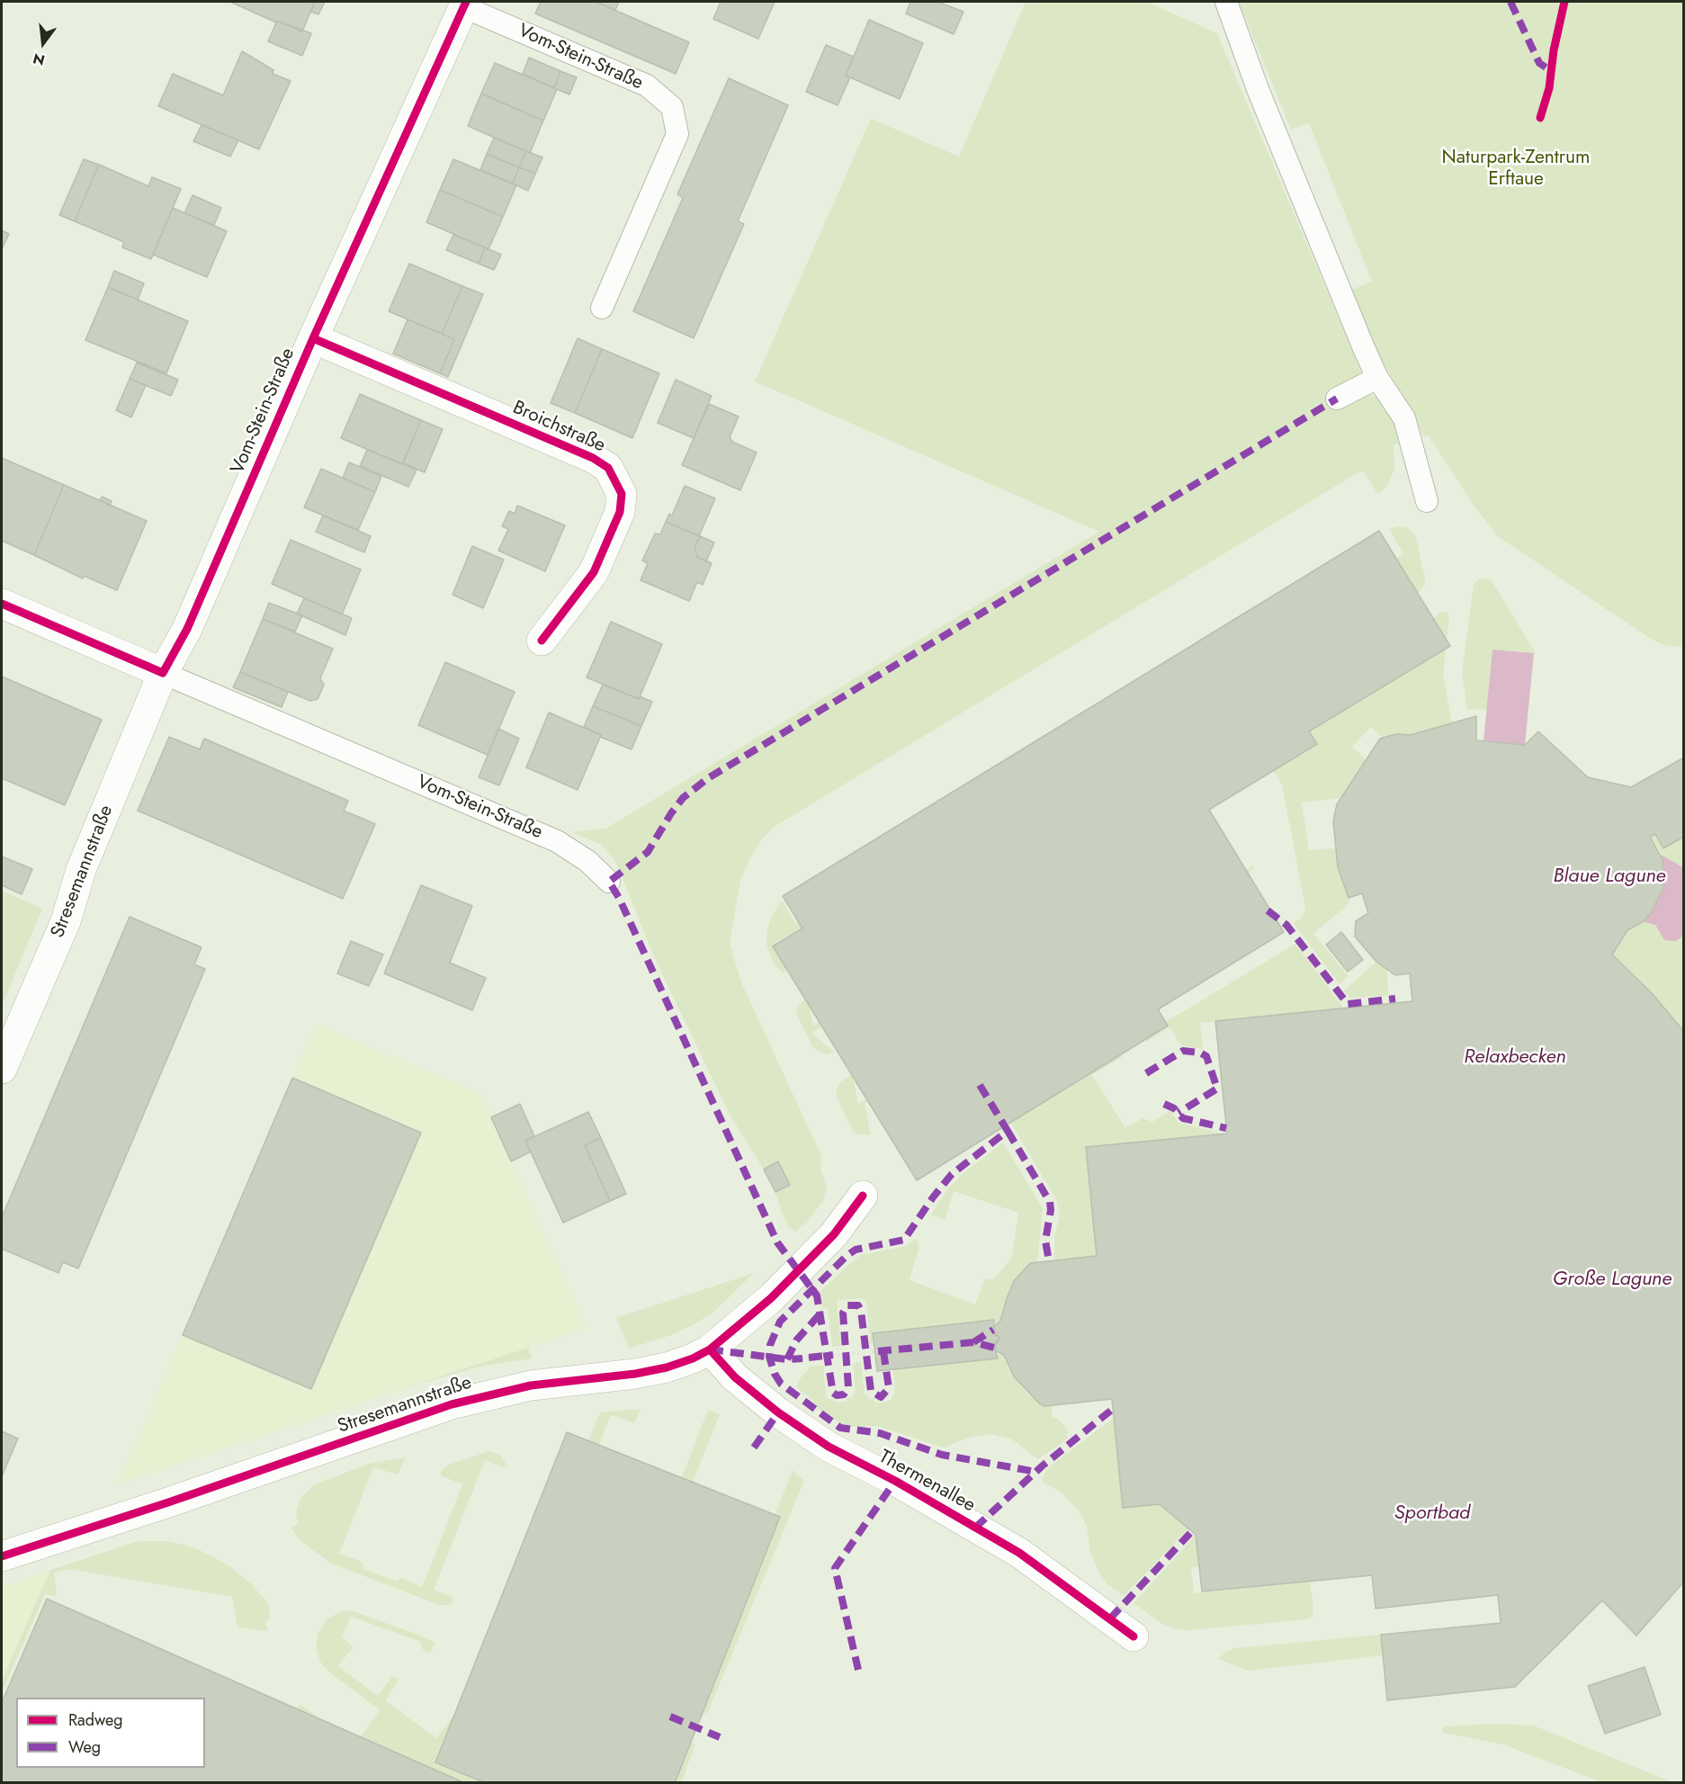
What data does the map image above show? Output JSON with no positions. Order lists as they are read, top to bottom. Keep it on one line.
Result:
{"streets":{"street":["Vom-Stein-Straße","Broichstraße","Stresemannstraße","Thermenallee"]},"crossings":[["Vom-Stein-Straße","Broichstraße"],["Vom-Stein-Straße","Stresemannstraße"],["Stresemannstraße","Thermenallee"]],"water":["Blaue Lagune","Relaxbecken","Große Lagune","Sportbad"],"parks":["Naturpark-Zentrum Erftaue"],"legend":["Radweg","Weg"],"north":"bottom"}
